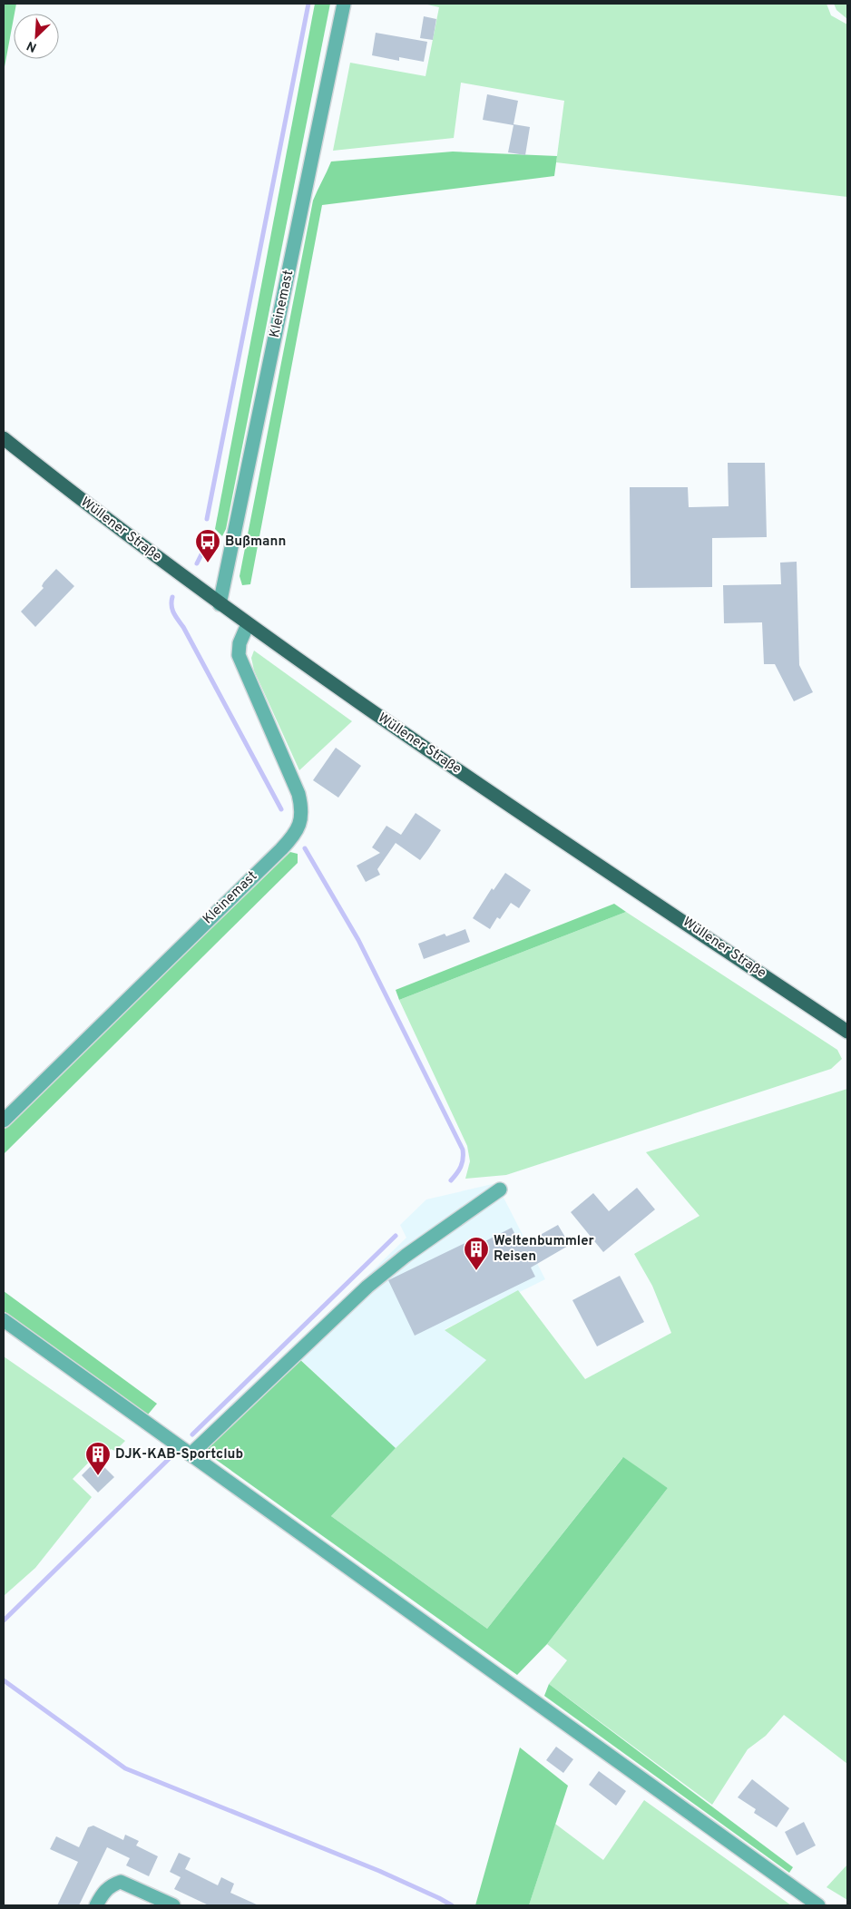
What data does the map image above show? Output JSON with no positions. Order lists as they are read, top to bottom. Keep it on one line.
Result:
{"streets":{"main road":["Wüllener Straße"],"street":["Kleinemast"]},"crossings":[["Kleinemast","Wüllener Straße"]],"places":{"bus stop":["Bußmann"],"building":["Weltenbummler Reisen","DJK-KAB-Sportclub"]},"north":"bottom left"}
